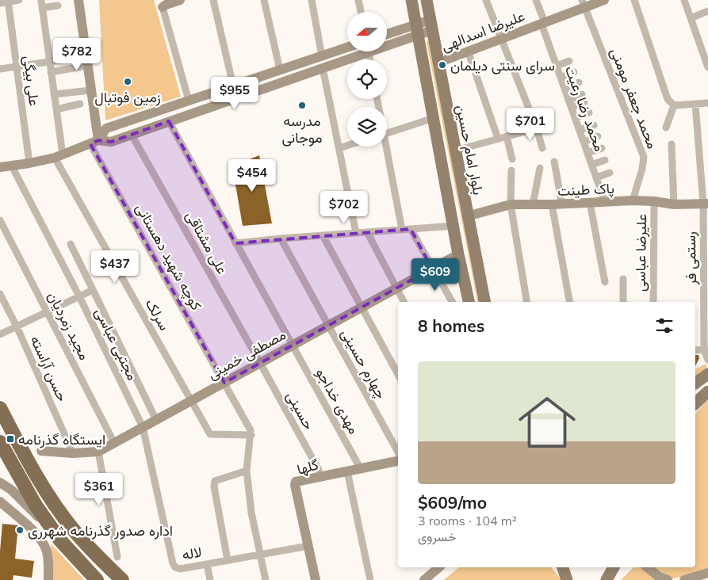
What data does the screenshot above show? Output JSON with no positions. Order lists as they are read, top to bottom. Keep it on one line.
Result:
{"streets":{"main road":["بلوار امام حسین"],"street":["علیرضا اسدالهی","علی بیگی","محمد جعفر مومنی","محمد رضا رعیت","پاک طینت","علی مشتاقی","علیرضا عباسی","کوچه شهید دهستانی","رستمی فر","سرلک","مجید زمردیان","مجتبی عباسی","مصطفی خمینی","چهارم حسینی","حسن آراسته","مهدی خداجو","حسینی","گلها","لاله"]},"crossings":[["علیرضا اسدالهی","محمد جعفر مومنی"],["علیرضا اسدالهی","محمد رضا رعیت"],["علیرضا اسدالهی","بلوار امام حسین"],["محمد جعفر مومنی","پاک طینت"],["محمد رضا رعیت","پاک طینت"],["بلوار امام حسین","پاک طینت"],["پاک طینت","علیرضا عباسی"],["پاک طینت","رستمی فر"],["علی مشتاقی","مصطفی خمینی"],["علی مشتاقی","حسینی"],["کوچه شهید دهستانی","سرلک"],["کوچه شهید دهستانی","مصطفی خمینی"],["سرلک","مصطفی خمینی"],["مجید زمردیان","مصطفی خمینی"],["مجتبی عباسی","مصطفی خمینی"],["مجتبی عباسی","لاله"],["مصطفی خمینی","چهارم حسینی"],["مصطفی خمینی","حسن آراسته"],["مصطفی خمینی","مهدی خداجو"],["مصطفی خمینی","حسینی"],["مصطفی خمینی","لاله"],["مهدی خداجو","گلها"],["گلها","لاله"]],"places":{"other":["سرای سنتی دیلمان","زمین فوتبال","مدرسه موجانی","اداره صدور گذرنامه شهرری"],"transit":["ایستگاه گذرنامه"]},"north":"left","page":{"price":["$782","$955","$701","$454","$702","$437","$609","$361"],"heading":"8 homes","list":[{"name":"$609/mo","note":"3 rooms · 104 m² · خسروی"}]}}
